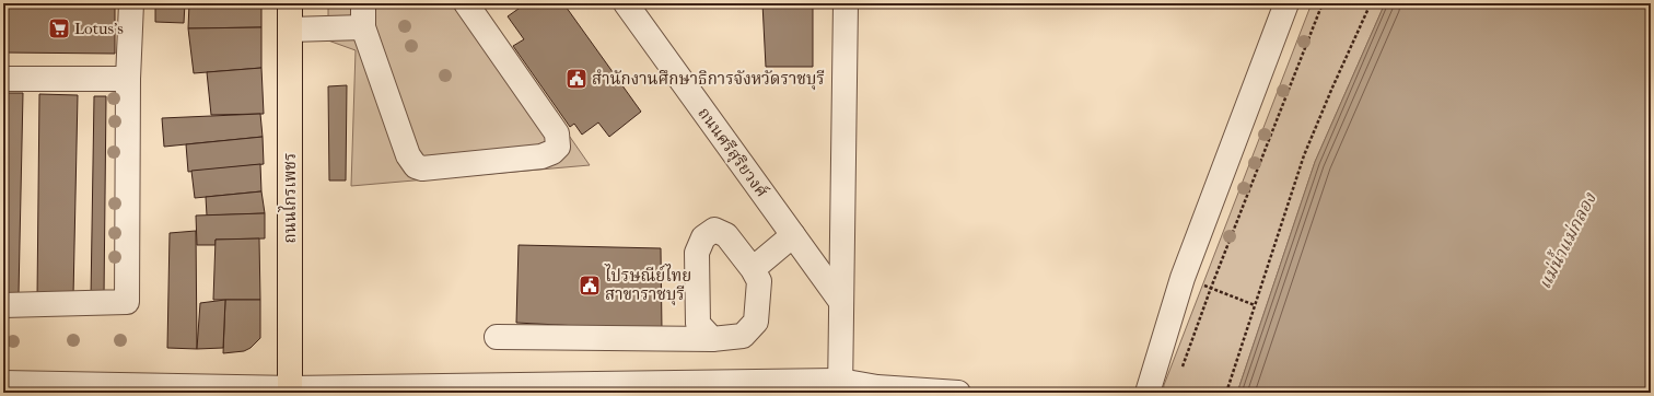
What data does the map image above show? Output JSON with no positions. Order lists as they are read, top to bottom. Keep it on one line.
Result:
{"streets":{"main road":["ถนนไกรเพชร"],"street":["ถนนศรีสุริยวงศ์"]},"water":["แม่น้ำแม่กลอง"],"places":{"supermarket":["Lotus's"],"public building":["สำนักงานศึกษาธิการจังหวัดราชบุรี","ไปรษณีย์ไทย สาขาราชบุรี"]}}
